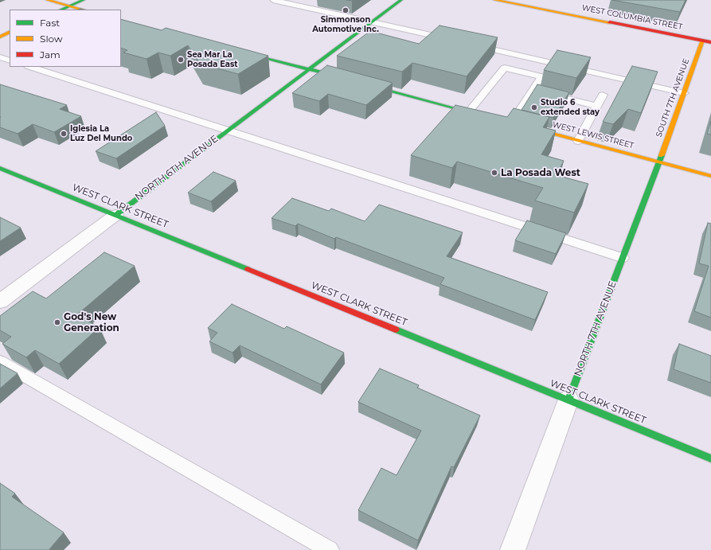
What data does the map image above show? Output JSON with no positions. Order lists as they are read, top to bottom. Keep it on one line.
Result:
{"streets":{"street":["WEST COLUMBIA STREET","SOUTH 7TH AVENUE","WEST LEWIS STREET","NORTH 6TH AVENUE","WEST CLARK STREET","NORTH 7TH AVENUE"]},"crossings":[["WEST COLUMBIA STREET","SOUTH 7TH AVENUE"],["SOUTH 7TH AVENUE","WEST LEWIS STREET"],["SOUTH 7TH AVENUE","NORTH 7TH AVENUE"],["WEST LEWIS STREET","NORTH 7TH AVENUE"],["NORTH 6TH AVENUE","WEST CLARK STREET"],["WEST CLARK STREET","NORTH 7TH AVENUE"]],"places":["Simmonson Automotive Inc.","Sea Mar La Posada East","Studio 6 extended stay","Iglesia La Luz Del Mundo","La Posada West","God's New Generation"],"legend":["Fast","Slow","Jam"]}
